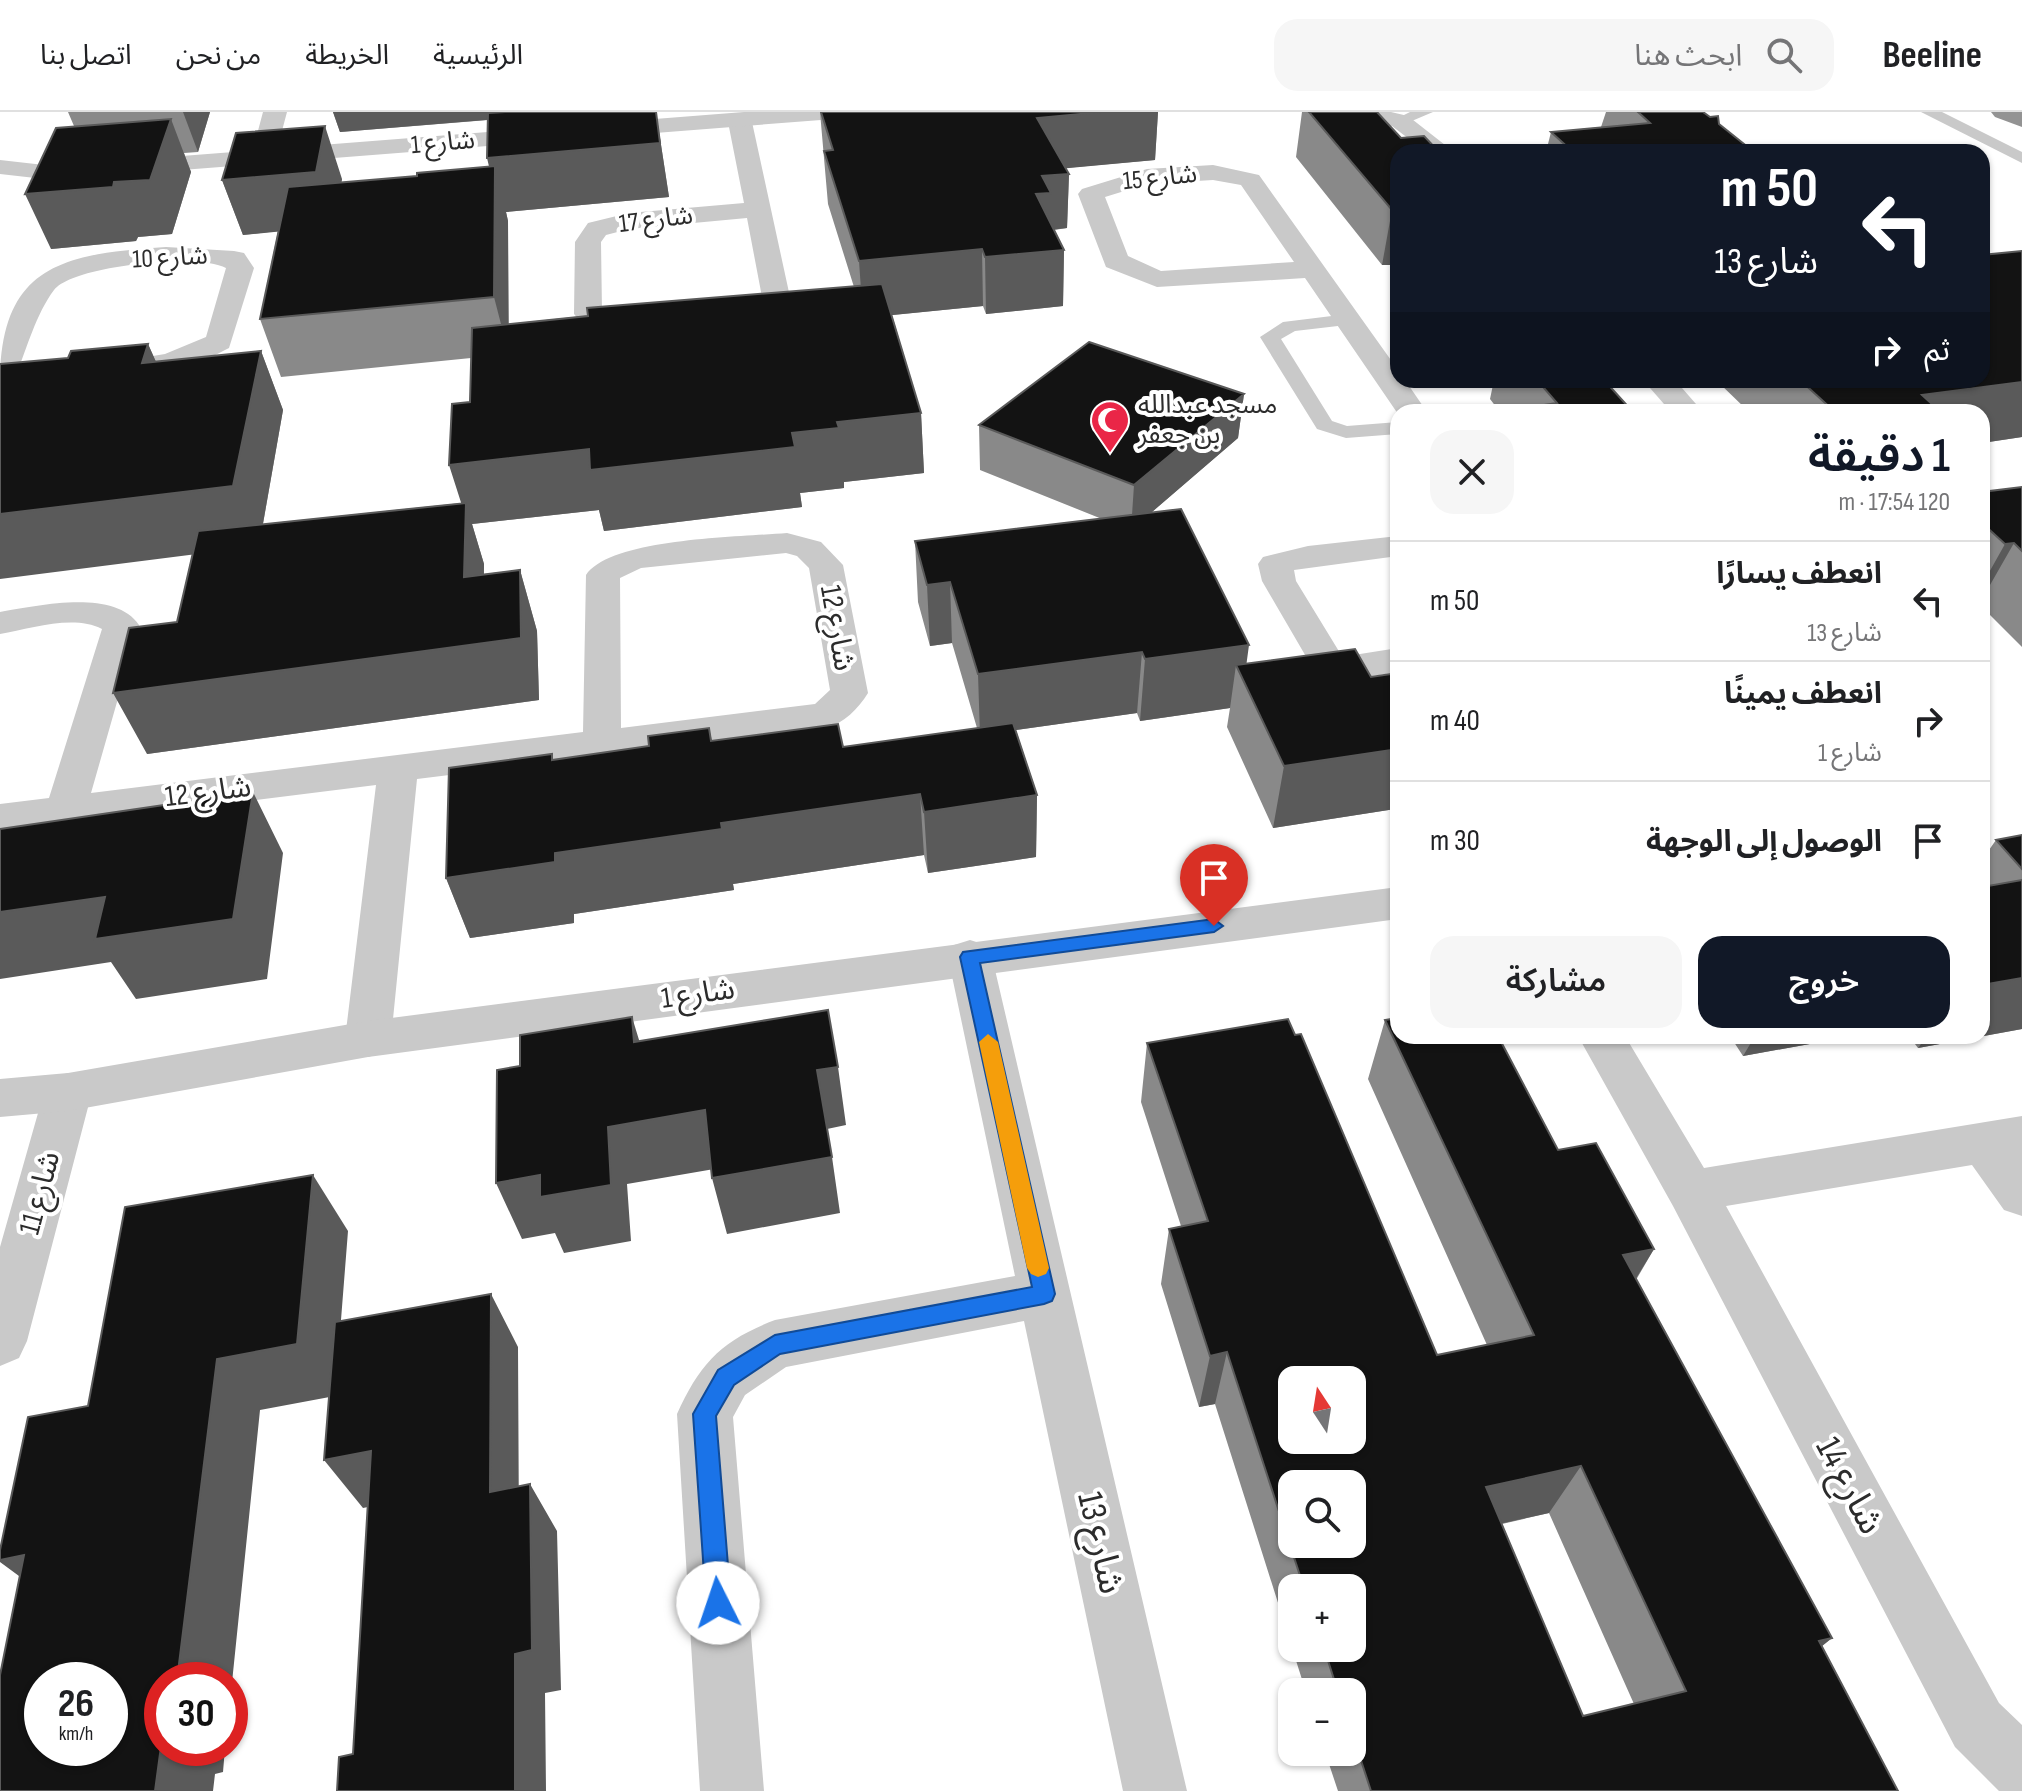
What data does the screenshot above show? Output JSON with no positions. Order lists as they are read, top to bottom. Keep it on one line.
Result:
{"streets":{"street":["شارع 1","شارع 15","شارع 17","شارع 10","شارع 12","شارع 11","شارع 14","شارع 13"]},"crossings":[["شارع 1","شارع 11"],["شارع 1","شارع 13"]],"places":{"mosque":["مسجد عبدالله بن جعفر"]},"north":"top","page":{"header":"Beeline","search":"ابحث هنا","nav":["الرئيسية","الخريطة","من نحن","اتصل بنا"],"turn":["50 m","شارع 13"],"then":"ثم","heading":["1 دقيقة","120 m · 17:54"],"list":[{"name":"انعطف يسارًا","note":"شارع 13","value":"50 m"},{"name":"انعطف يمينًا","note":"شارع 1","value":"40 m"},{"name":"الوصول إلى الوجهة","value":"30 m"}],"buttons":["خروج","مشاركة"],"map_buttons":["+","−"],"speed":"26 km/h","limit":"30"}}
